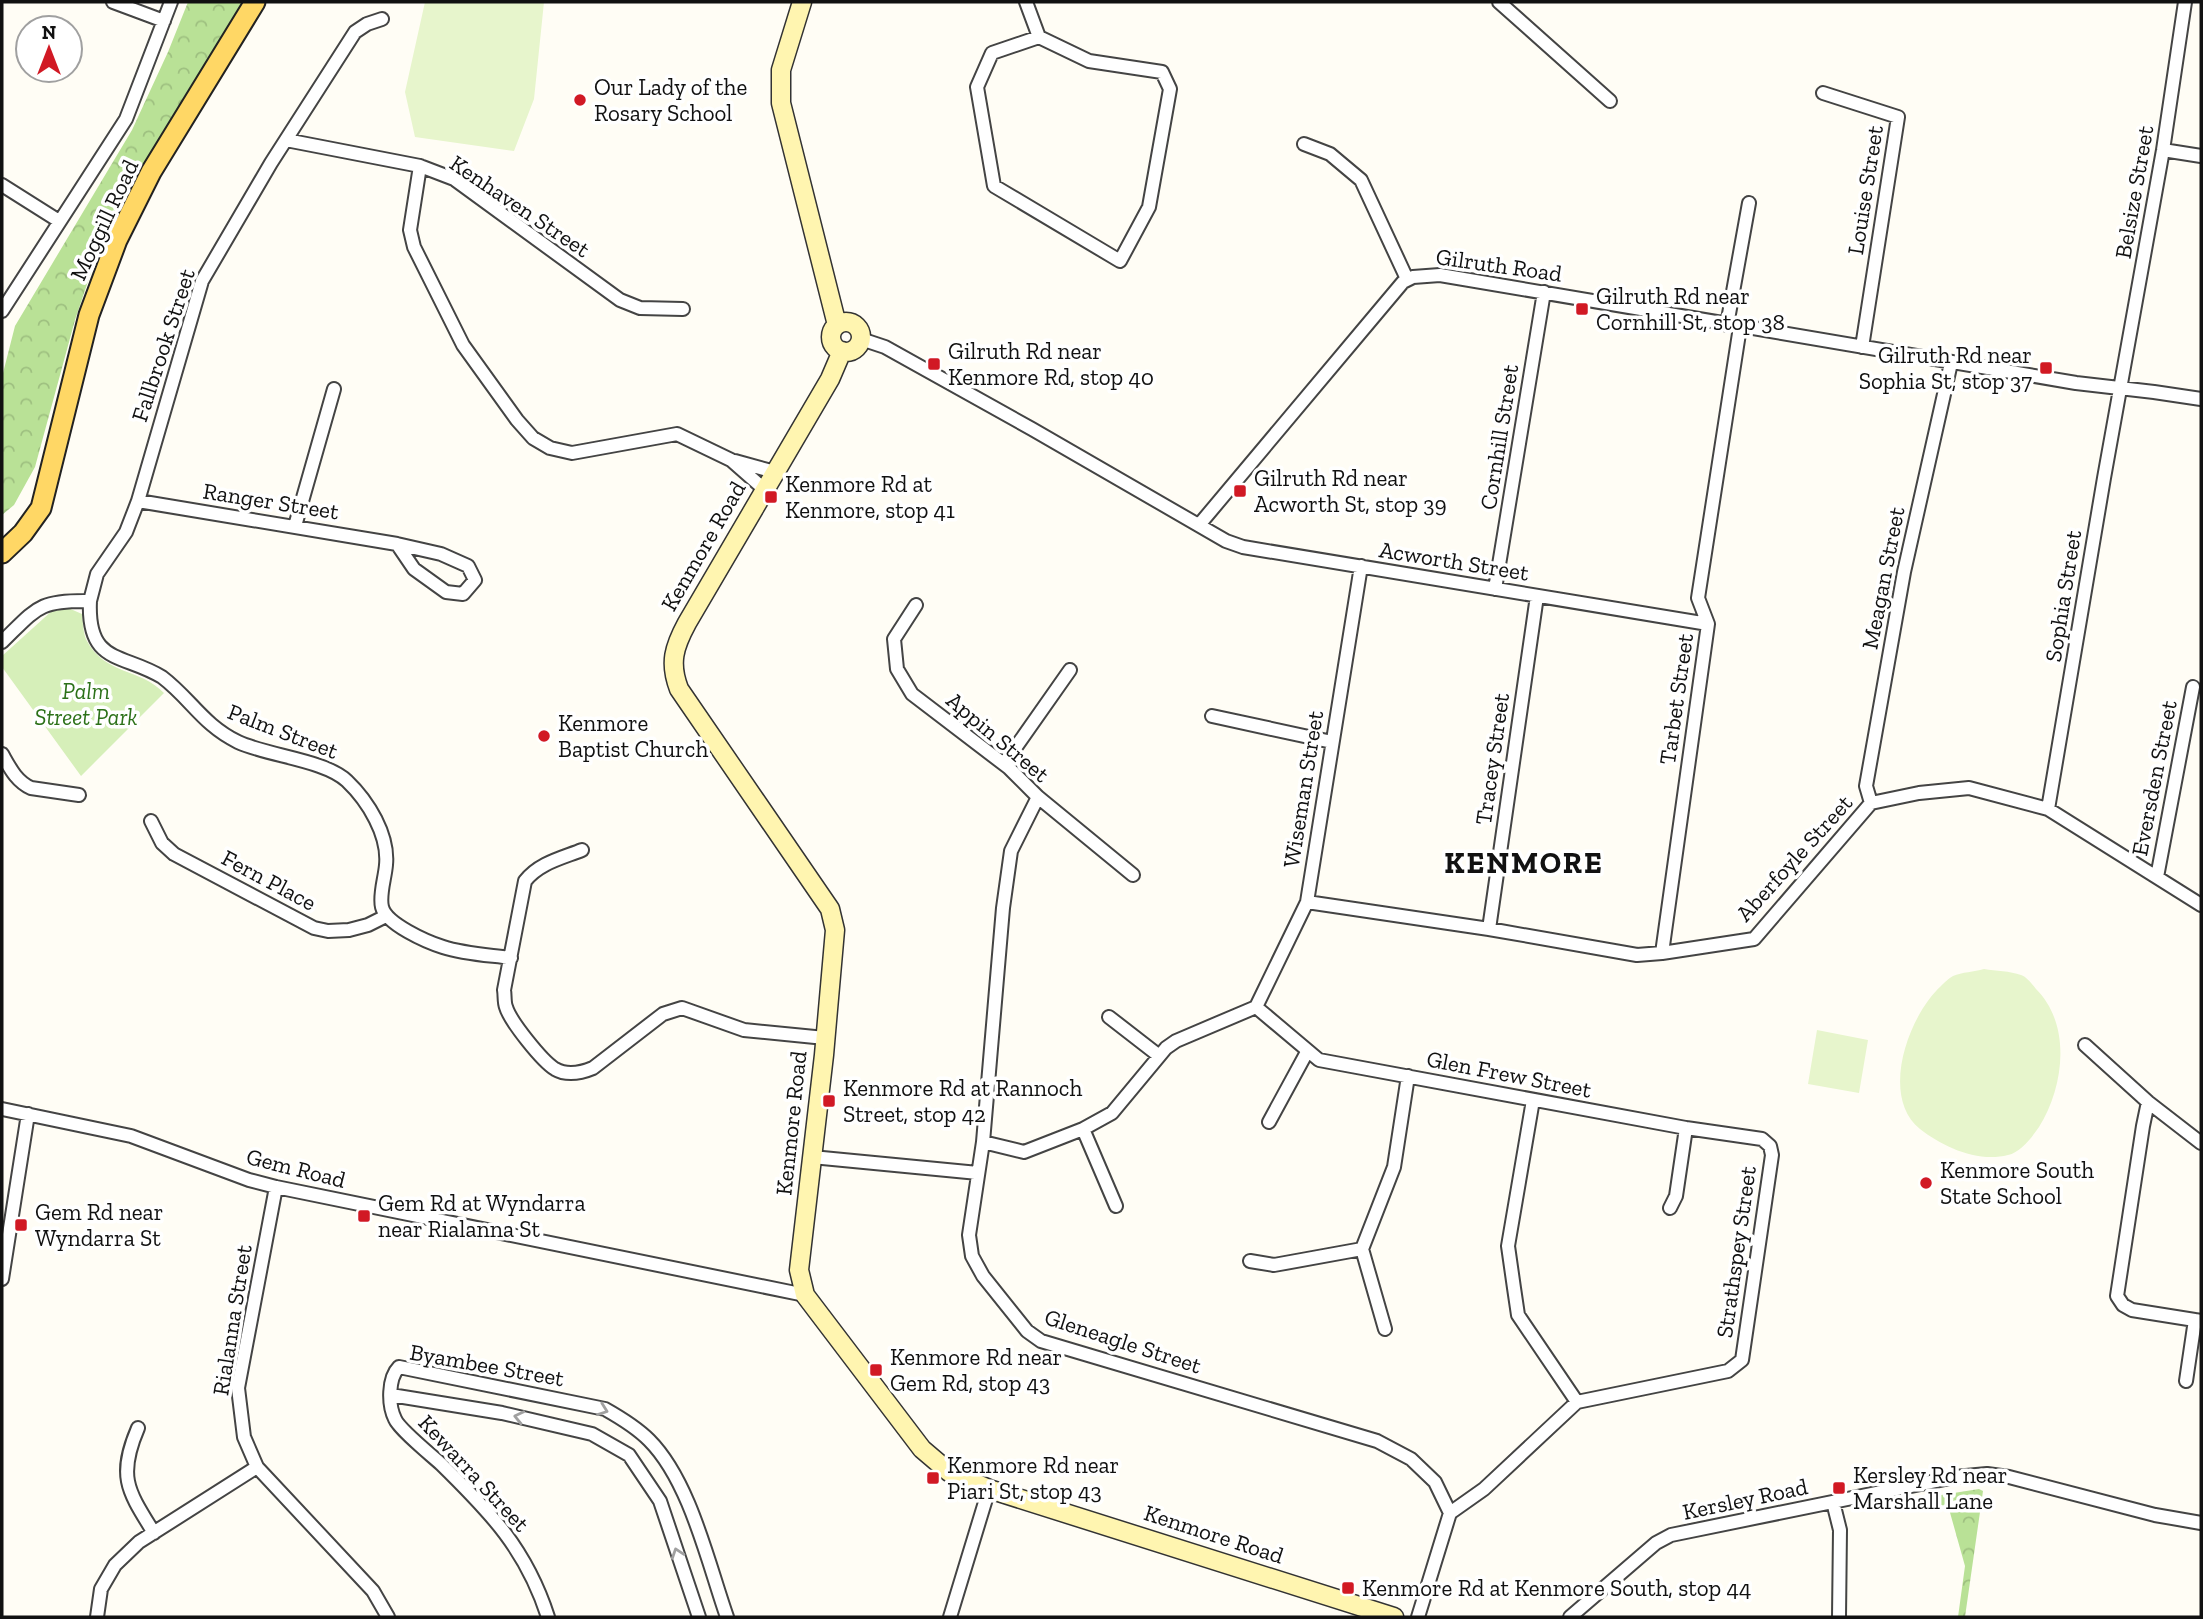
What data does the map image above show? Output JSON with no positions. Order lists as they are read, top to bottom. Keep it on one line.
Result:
{"streets":{"main road":["Moggill Road"],"street":["Louise Street","Belsize Street","Kenhaven Street","Gilruth Road","Fallbrook Street","Cornhill Street","Ranger Street","Kenmore Road","Acworth Street","Meagan Street","Sophia Street","Tarbet Street","Palm Street","Appin Street","Tracey Street","Eversden Street","Wiseman Street","Aberfoyle Street","Fern Place","Glen Frew Street","Gem Road","Strathspey Street","Rialanna Street","Gleneagle Street","Byambee Street","Kewarra Street","Kersley Road"]},"crossings":[["Louise Street","Gilruth Road"],["Belsize Street","Gilruth Road"],["Belsize Street","Sophia Street"],["Kenhaven Street","Fallbrook Street"],["Gilruth Road","Cornhill Street"],["Gilruth Road","Acworth Street"],["Gilruth Road","Meagan Street"],["Gilruth Road","Sophia Street"],["Gilruth Road","Tarbet Street"],["Fallbrook Street","Ranger Street"],["Fallbrook Street","Palm Street"],["Cornhill Street","Acworth Street"],["Kenmore Road","Gem Road"],["Acworth Street","Tarbet Street"],["Acworth Street","Tracey Street"],["Acworth Street","Wiseman Street"],["Meagan Street","Aberfoyle Street"],["Sophia Street","Aberfoyle Street"],["Tarbet Street","Aberfoyle Street"],["Palm Street","Fern Place"],["Appin Street","Gleneagle Street"],["Tracey Street","Aberfoyle Street"],["Eversden Street","Aberfoyle Street"],["Wiseman Street","Aberfoyle Street"],["Wiseman Street","Glen Frew Street"],["Glen Frew Street","Strathspey Street"],["Gem Road","Rialanna Street"],["Byambee Street","Kewarra Street"]],"districts":["KENMORE"],"parks":["Palm Street Park"],"places":{"other":["Our Lady of the Rosary School","Kenmore Baptist Church","Kenmore South State School"],"transit":["Gilruth Rd near Cornhill St, stop 38","Gilruth Rd near Kenmore Rd, stop 40","Gilruth Rd near Sophia St, stop 37","Gilruth Rd near Acworth St, stop 39","Kenmore Rd at Kenmore, stop 41","Kenmore Rd at Rannoch Street, stop 42","Gem Rd at Wyndarra near Rialanna St","Gem Rd near Wyndarra St","Kenmore Rd near Gem Rd, stop 43","Kenmore Rd near Piari St, stop 43","Kersley Rd near Marshall Lane","Kenmore Rd at Kenmore South, stop 44"]},"north":"top"}
